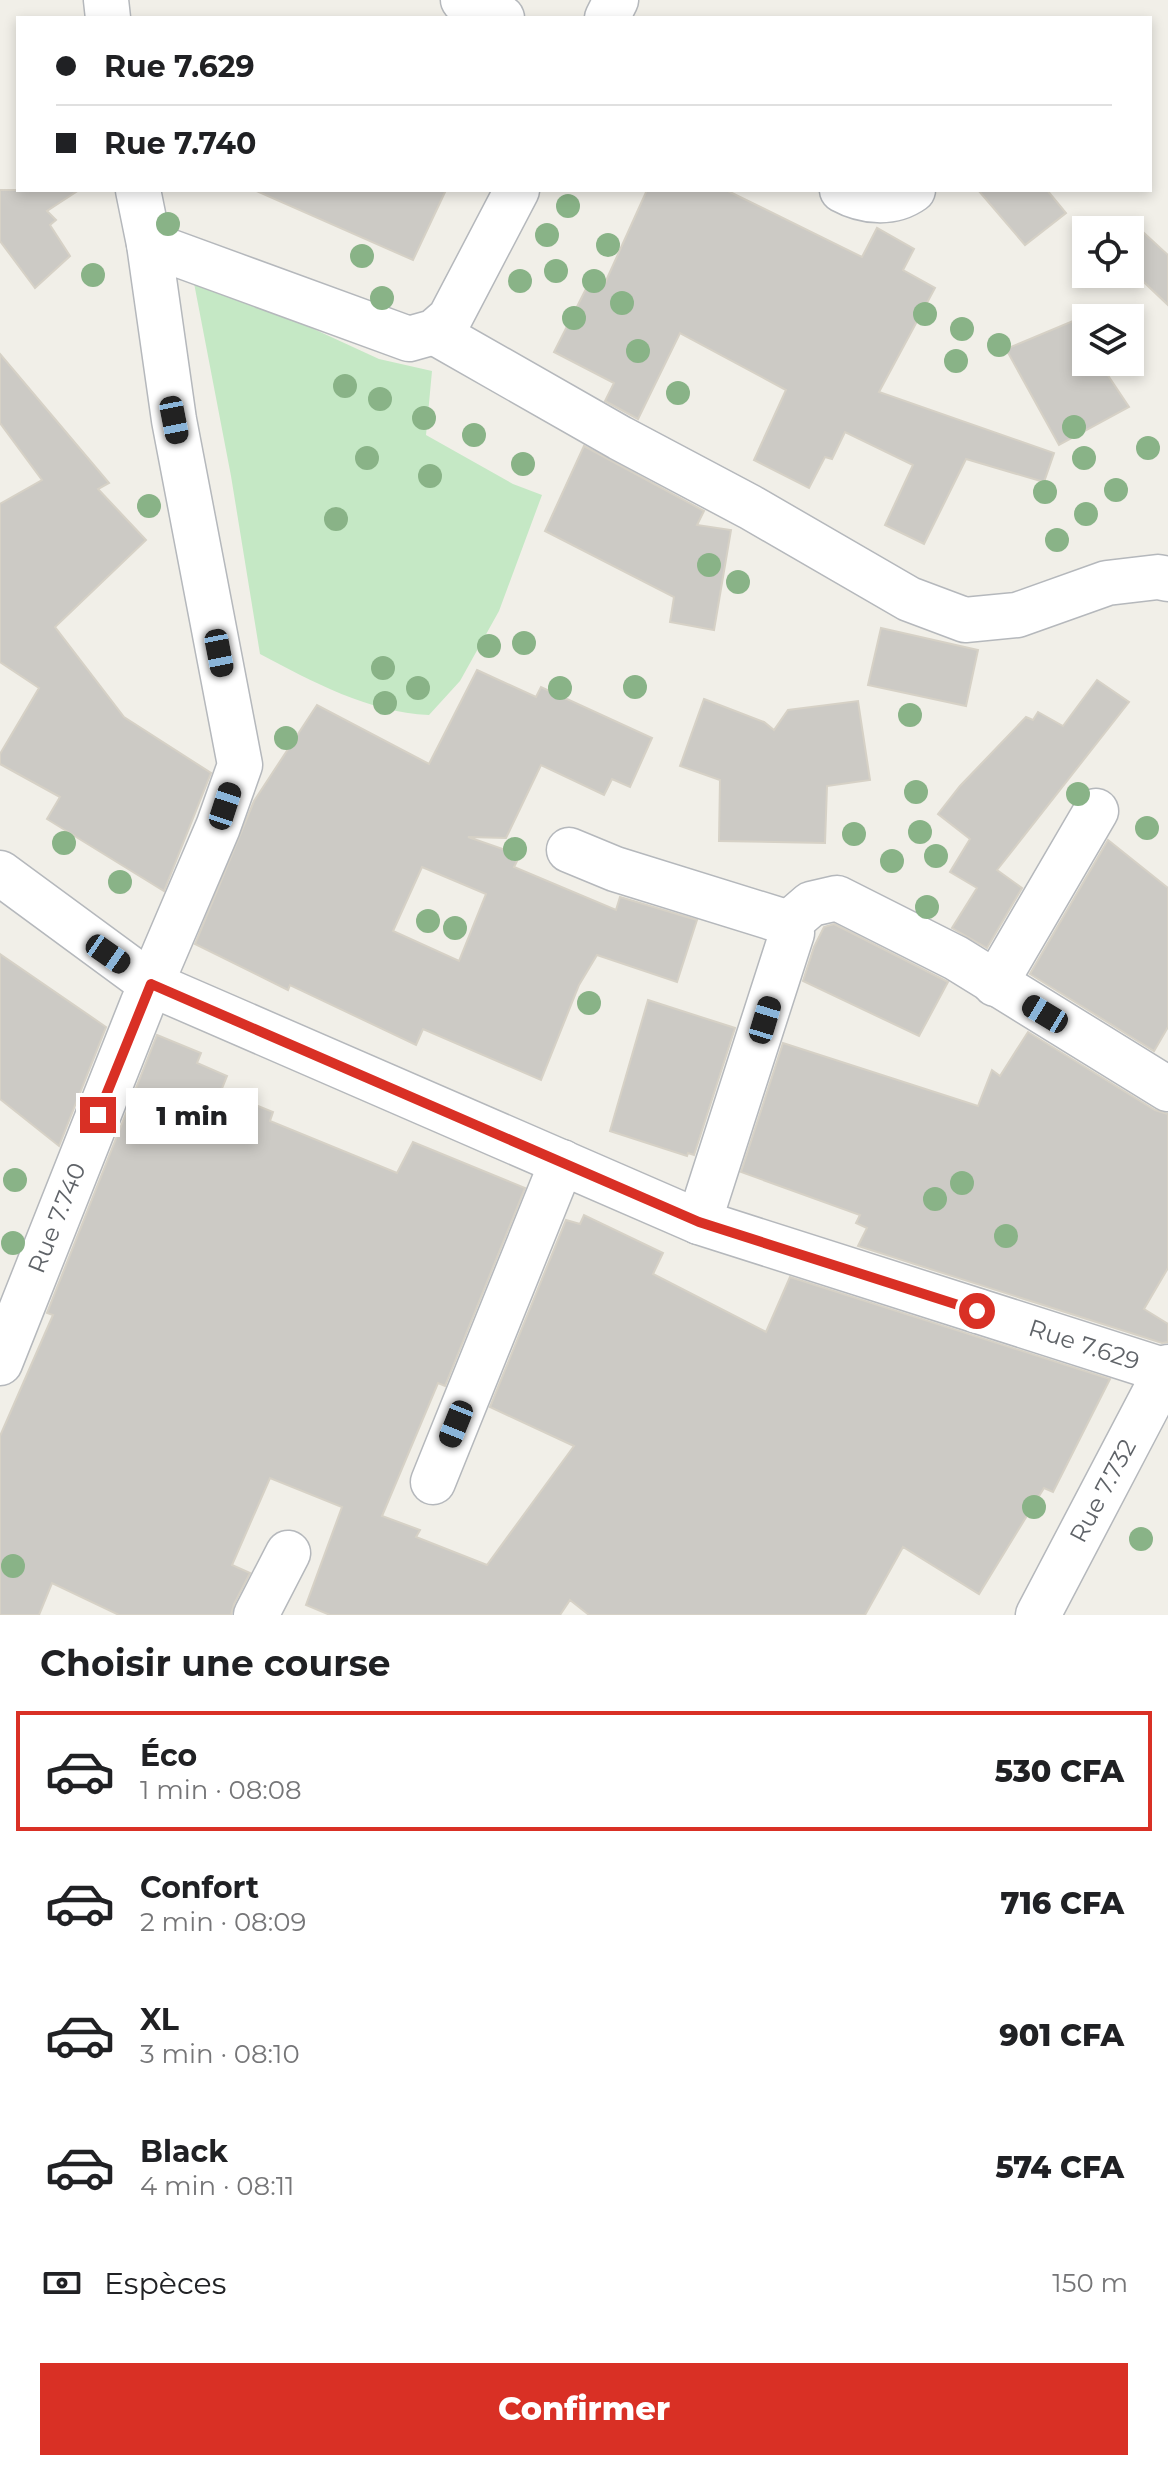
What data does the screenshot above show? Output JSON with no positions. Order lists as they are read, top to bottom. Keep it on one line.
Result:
{"streets":{"street":["Rue 7.740","Rue 7.629","Rue 7.732"]},"crossings":[["Rue 7.740","Rue 7.629"],["Rue 7.629","Rue 7.732"]],"page":{"banner":["Rue 7.629","Rue 7.740"],"bubble":"1 min","heading":"Choisir une course","list":[{"name":"Éco","note":"1 min · 08:08","value":"530 CFA"},{"name":"Confort","note":"2 min · 08:09","value":"716 CFA"},{"name":"XL","note":"3 min · 08:10","value":"901 CFA"},{"name":"Black","note":"4 min · 08:11","value":"574 CFA"}],"pay":["Espèces","150 m"],"buttons":"Confirmer"}}
